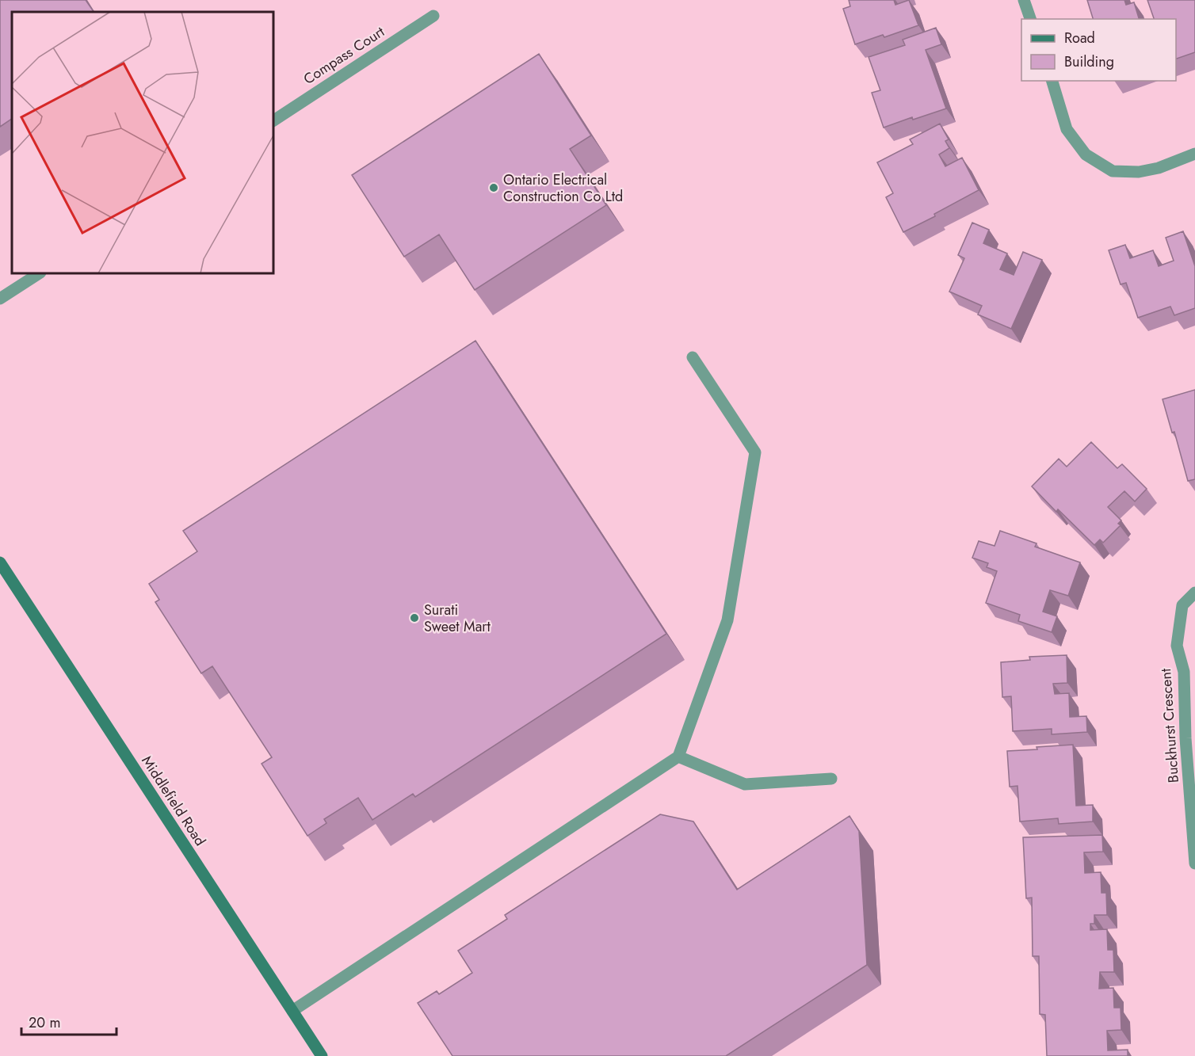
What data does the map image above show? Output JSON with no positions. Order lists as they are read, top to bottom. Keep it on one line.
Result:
{"streets":{"main road":["Middlefield Road"],"street":["Compass Court","Buckhurst Crescent"]},"places":["Ontario Electrical Construction Co Ltd","Surati Sweet Mart"],"legend":["Road","Building"],"scale_bar":"20 m"}
